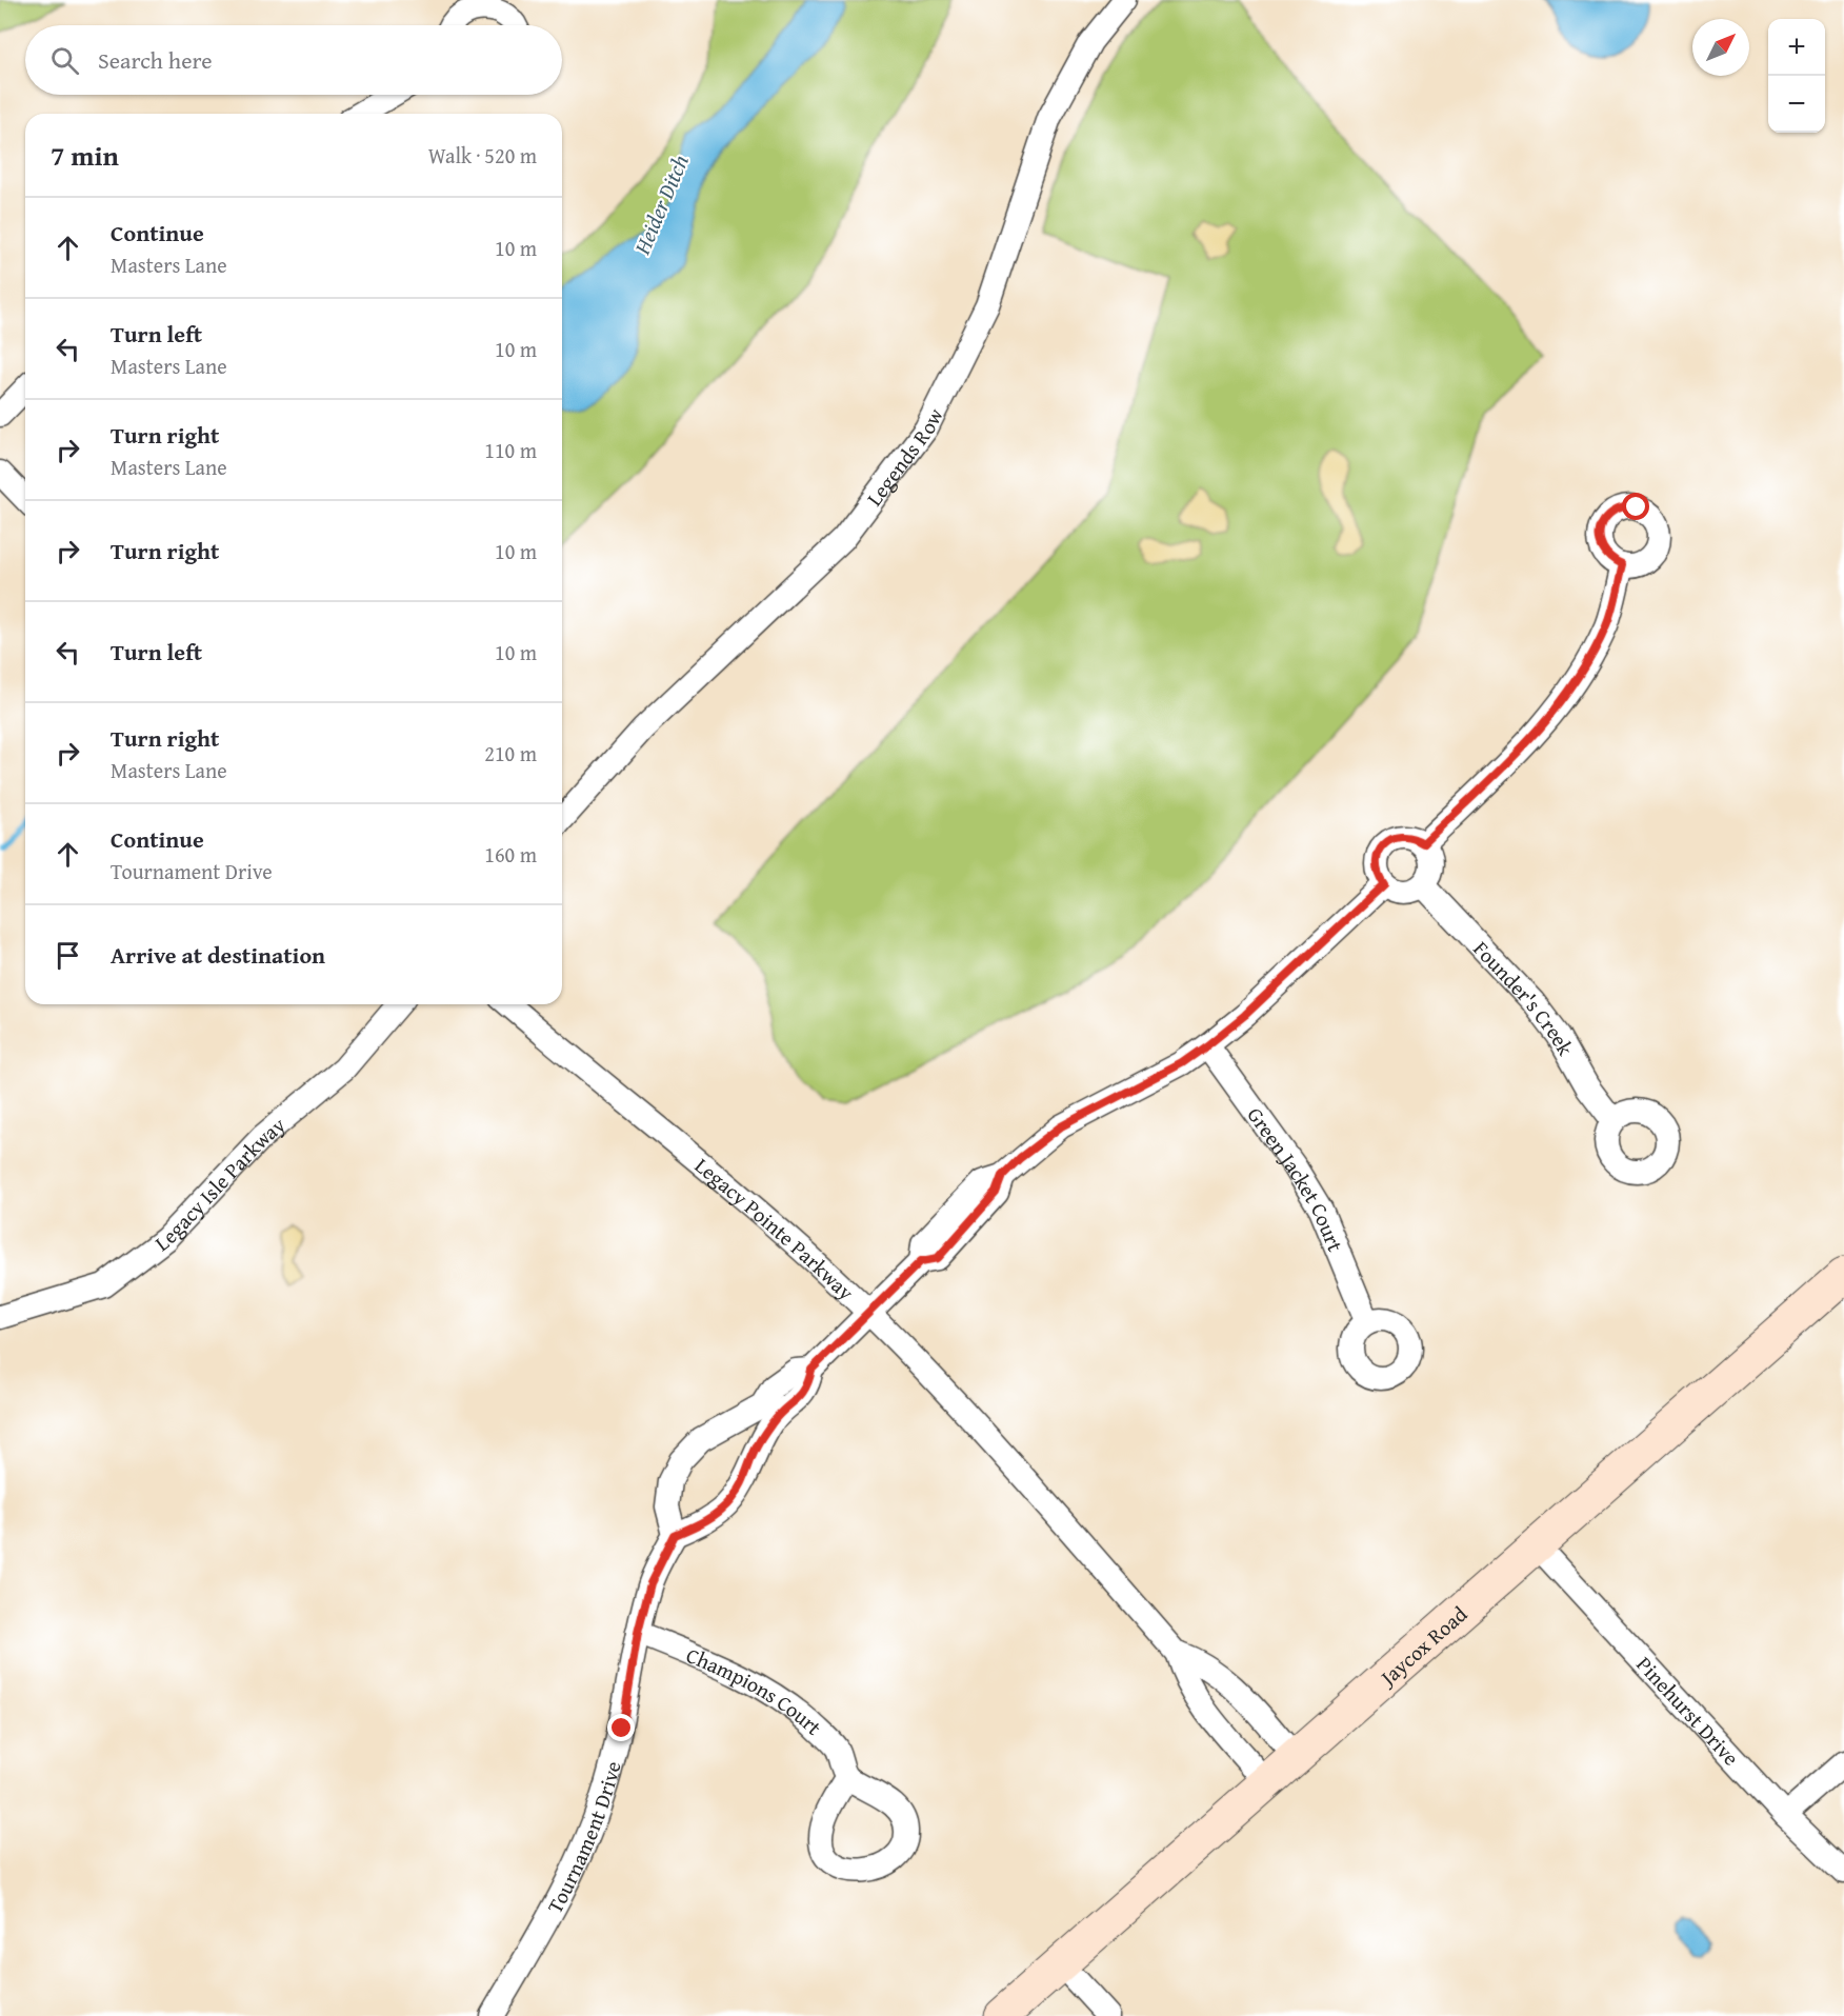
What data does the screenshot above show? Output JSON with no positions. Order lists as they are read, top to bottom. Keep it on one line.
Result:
{"streets":{"street":["Legends Row","Founder's Creek","Green Jacket Court","Legacy Isle Parkway","Legacy Pointe Parkway","Jaycox Road","Champions Court","Pinehurst Drive","Tournament Drive"]},"crossings":[["Legacy Pointe Parkway","Jaycox Road"],["Jaycox Road","Pinehurst Drive"],["Champions Court","Tournament Drive"]],"water":["Heider Ditch"],"north":"top right","page":{"map_buttons":["+","−"],"search":"Search here","heading":["7 min","Walk · 520 m"],"list":[["Continue","Masters Lane","10 m"],["Turn left","Masters Lane","10 m"],["Turn right","Masters Lane","110 m"],["Turn right","10 m"],["Turn left","10 m"],["Turn right","Masters Lane","210 m"],["Continue","Tournament Drive","160 m"],"Arrive at destination"]}}
